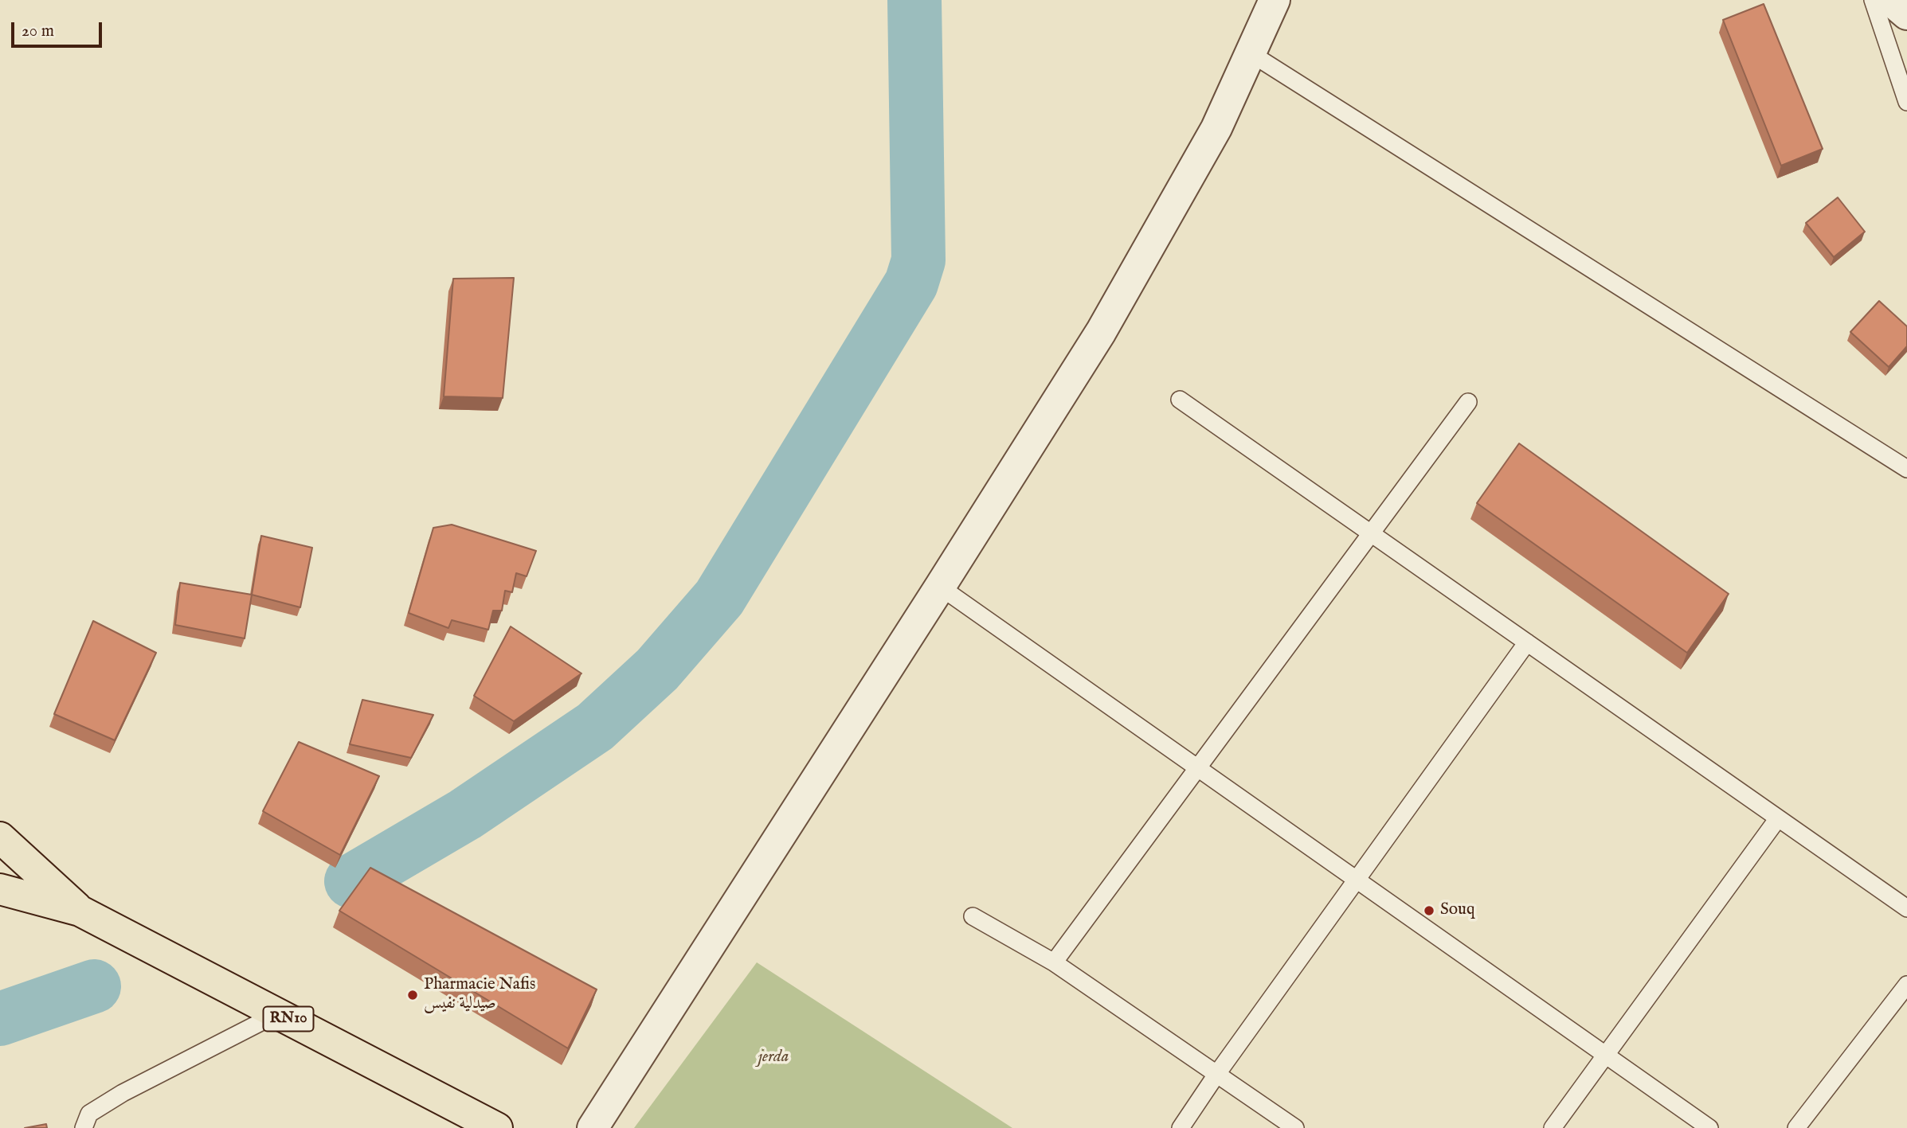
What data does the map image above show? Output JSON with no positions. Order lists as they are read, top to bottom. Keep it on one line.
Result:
{"streets":{"main road":["RN10"]},"parks":["jerda"],"places":["Souq","Pharmacie Nafis صيدلية نفيس"],"scale_bar":"20 m"}
